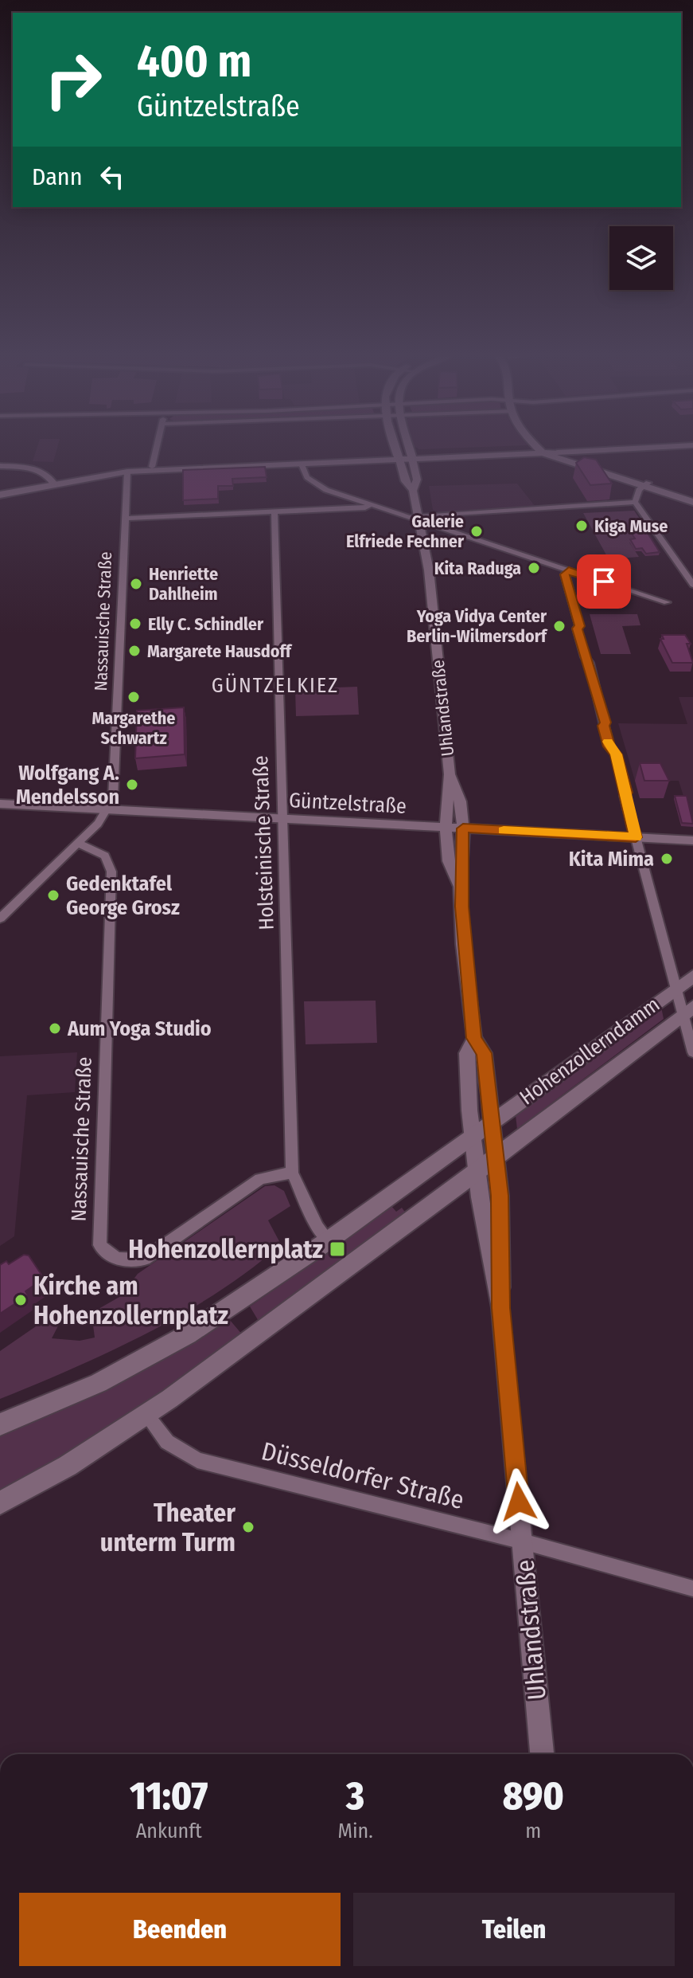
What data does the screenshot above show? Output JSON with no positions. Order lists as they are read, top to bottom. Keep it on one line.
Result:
{"streets":{"main road":["Uhlandstraße","Hohenzollerndamm"],"street":["Nassauische Straße","Güntzelstraße","Holsteinische Straße","Düsseldorfer Straße"]},"crossings":[["Nassauische Straße","Güntzelstraße"],["Nassauische Straße","Holsteinische Straße"],["Uhlandstraße","Güntzelstraße"],["Uhlandstraße","Hohenzollerndamm"],["Uhlandstraße","Düsseldorfer Straße"],["Güntzelstraße","Holsteinische Straße"],["Hohenzollerndamm","Düsseldorfer Straße"]],"districts":["GÜNTZELKIEZ"],"places":{"other":["Kiga Muse","Galerie Elfriede Fechner","Kita Raduga","Henriette Dahlheim","Elly C. Schindler","Yoga Vidya Center Berlin-Wilmersdorf","Margarete Hausdoff","Margarethe Schwartz","Wolfgang A. Mendelsson","Kita Mima","Gedenktafel George Grosz","Aum Yoga Studio","Kirche am Hohenzollernplatz","Theater unterm Turm"],"transit":["Hohenzollernplatz"]},"page":{"turn":["400 m","Güntzelstraße"],"then":"Dann","eta":["11:07","Ankunft","3","Min.","890","m"],"buttons":["Beenden","Teilen"]}}
